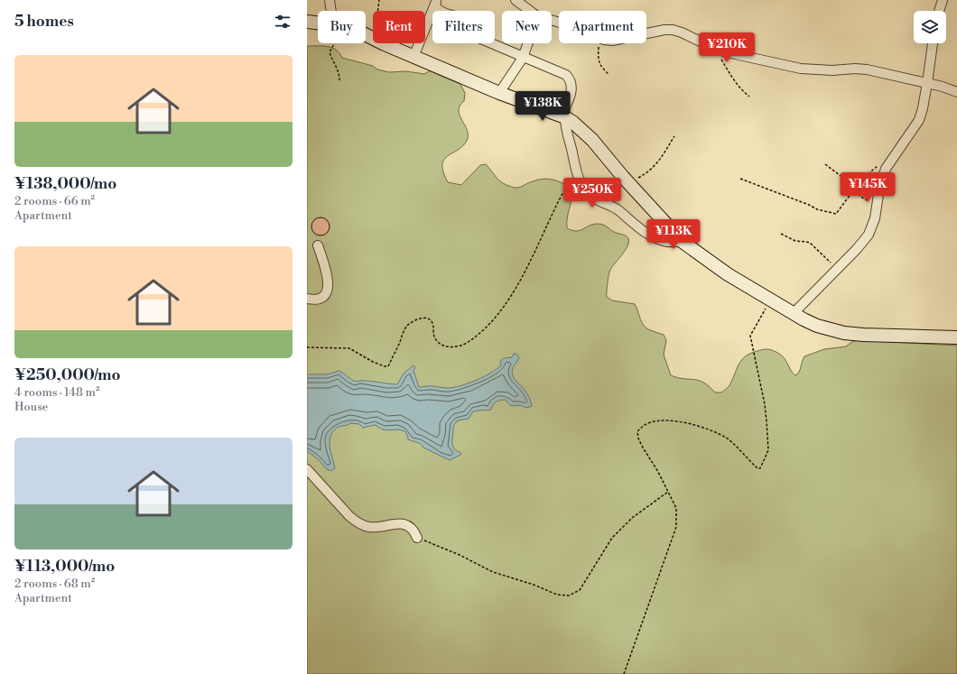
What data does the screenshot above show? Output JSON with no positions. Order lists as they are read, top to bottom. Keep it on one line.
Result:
{"page":{"heading":"5 homes","chip":["Buy","Rent","Filters","New","Apartment"],"price":["¥210K","¥138K","¥145K","¥250K","¥113K"],"list":[{"name":"¥138,000/mo","note":"2 rooms · 66 m² · Apartment"},{"name":"¥250,000/mo","note":"4 rooms · 148 m² · House"},{"name":"¥113,000/mo","note":"2 rooms · 68 m² · Apartment"}]}}
